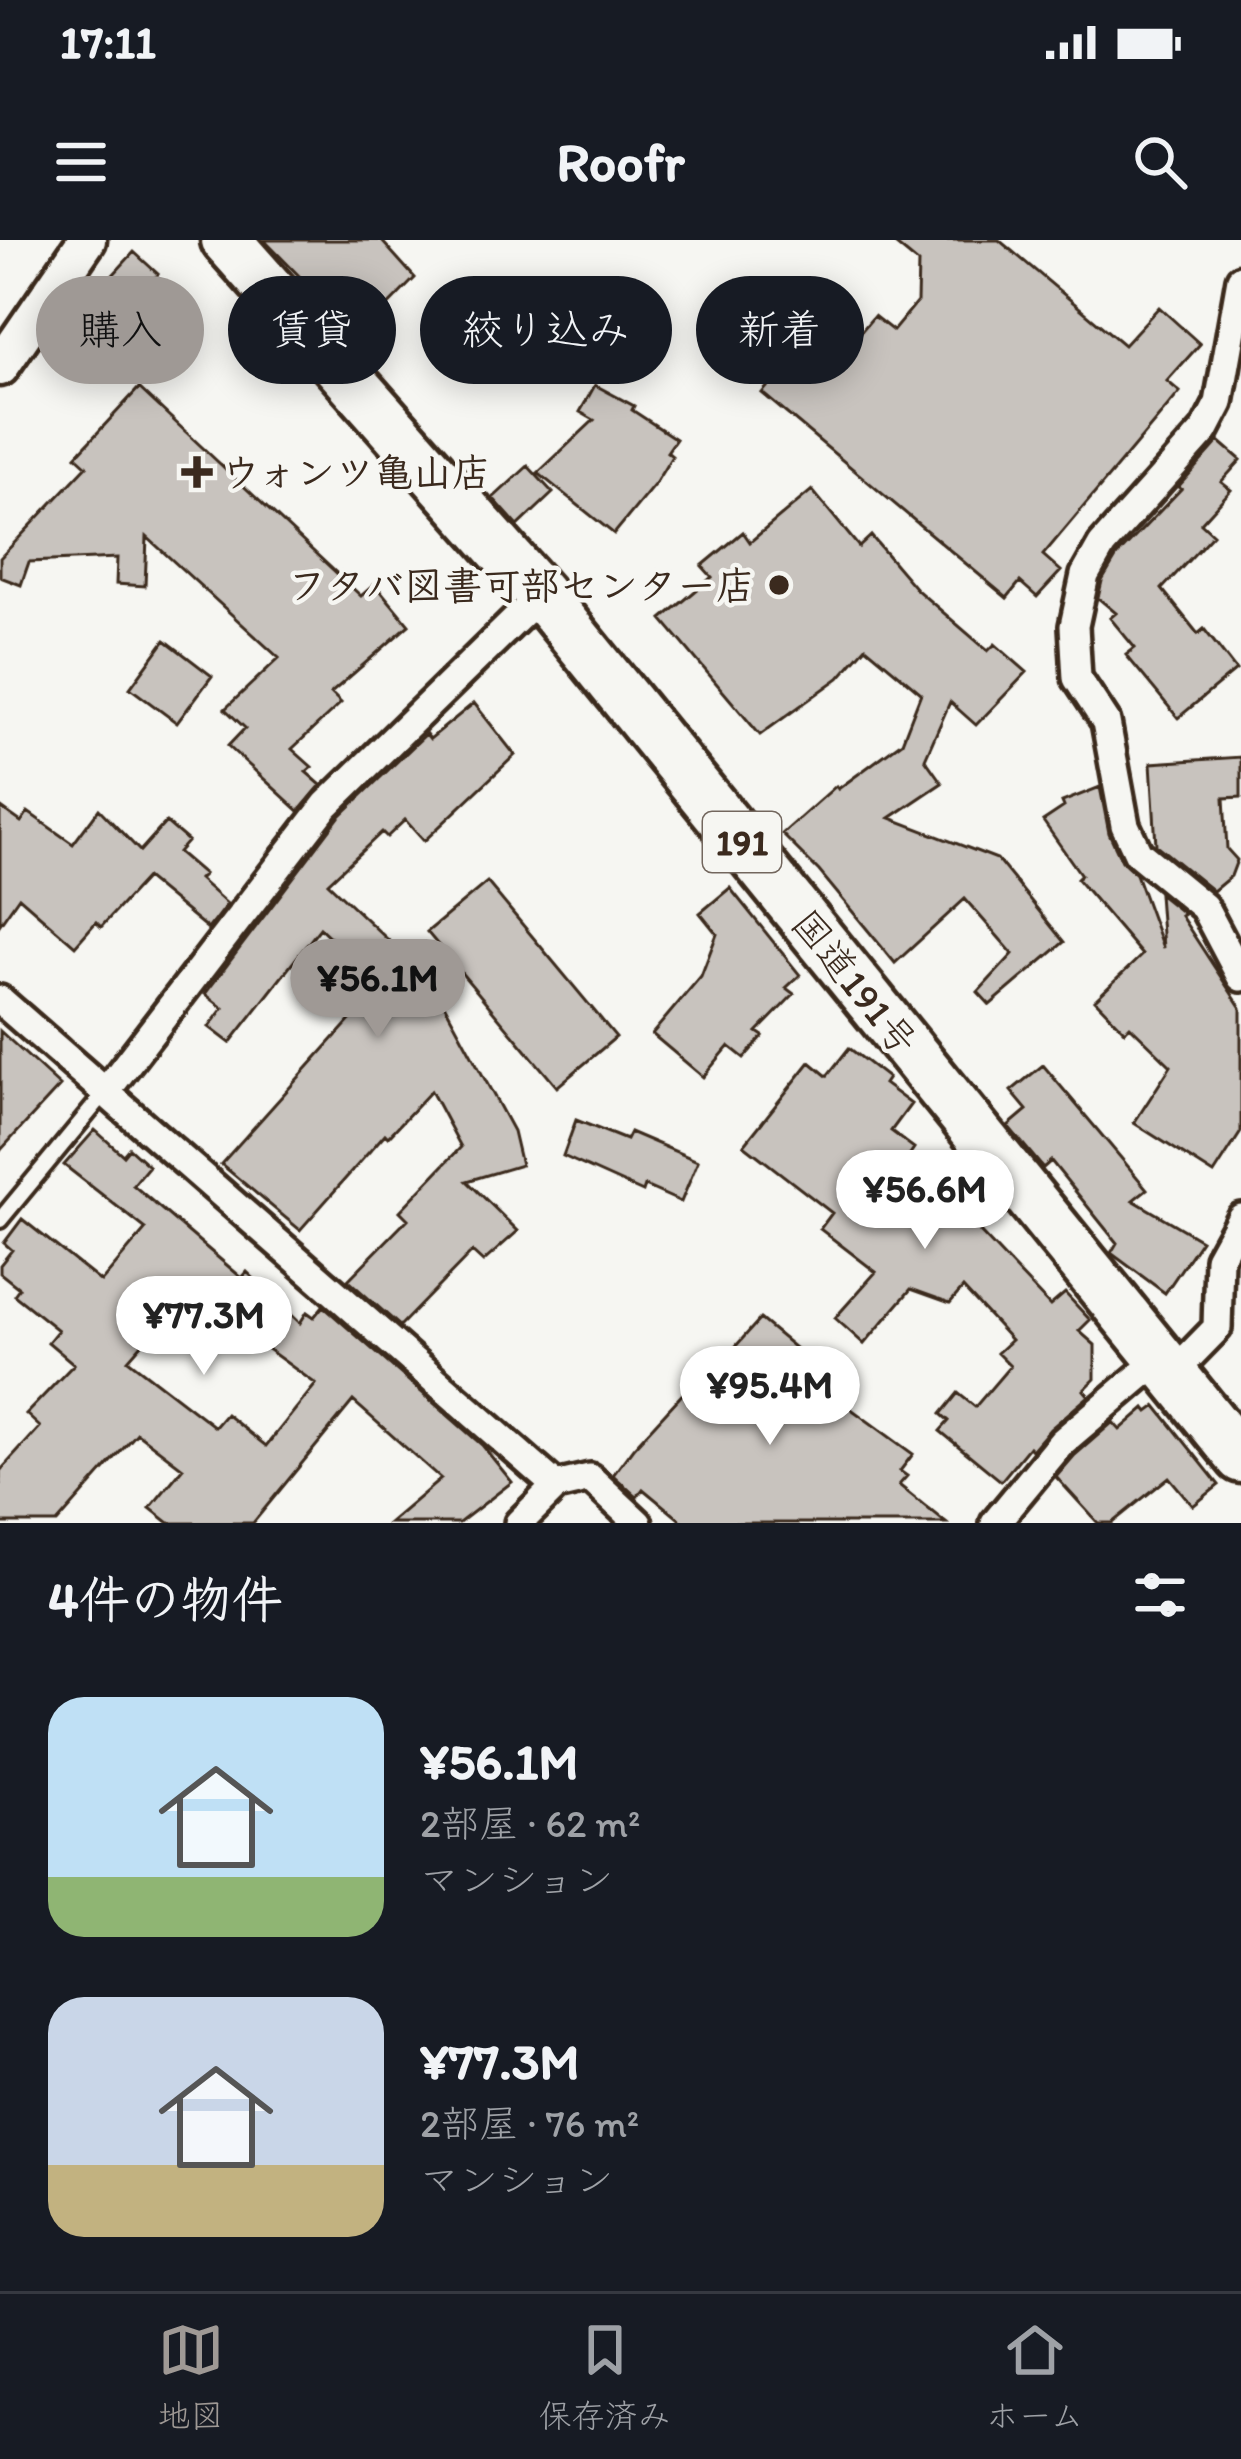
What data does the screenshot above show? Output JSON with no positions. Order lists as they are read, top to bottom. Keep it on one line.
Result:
{"streets":{"highway":["191","国道191号"]},"places":{"health":["ウォンツ亀山店"],"other":["フタバ図書可部センター店"]},"page":{"status":"17:11","header":"Roofr","chip":["購入","賃貸","絞り込み","新着"],"price":["¥56.1M","¥56.6M","¥77.3M","¥95.4M"],"heading":"4件の物件","list":[{"name":"¥56.1M","note":"2部屋 · 62 m² · マンション"},{"name":"¥77.3M","note":"2部屋 · 76 m² · マンション"}],"tabs":["地図","保存済み","ホーム"]}}
